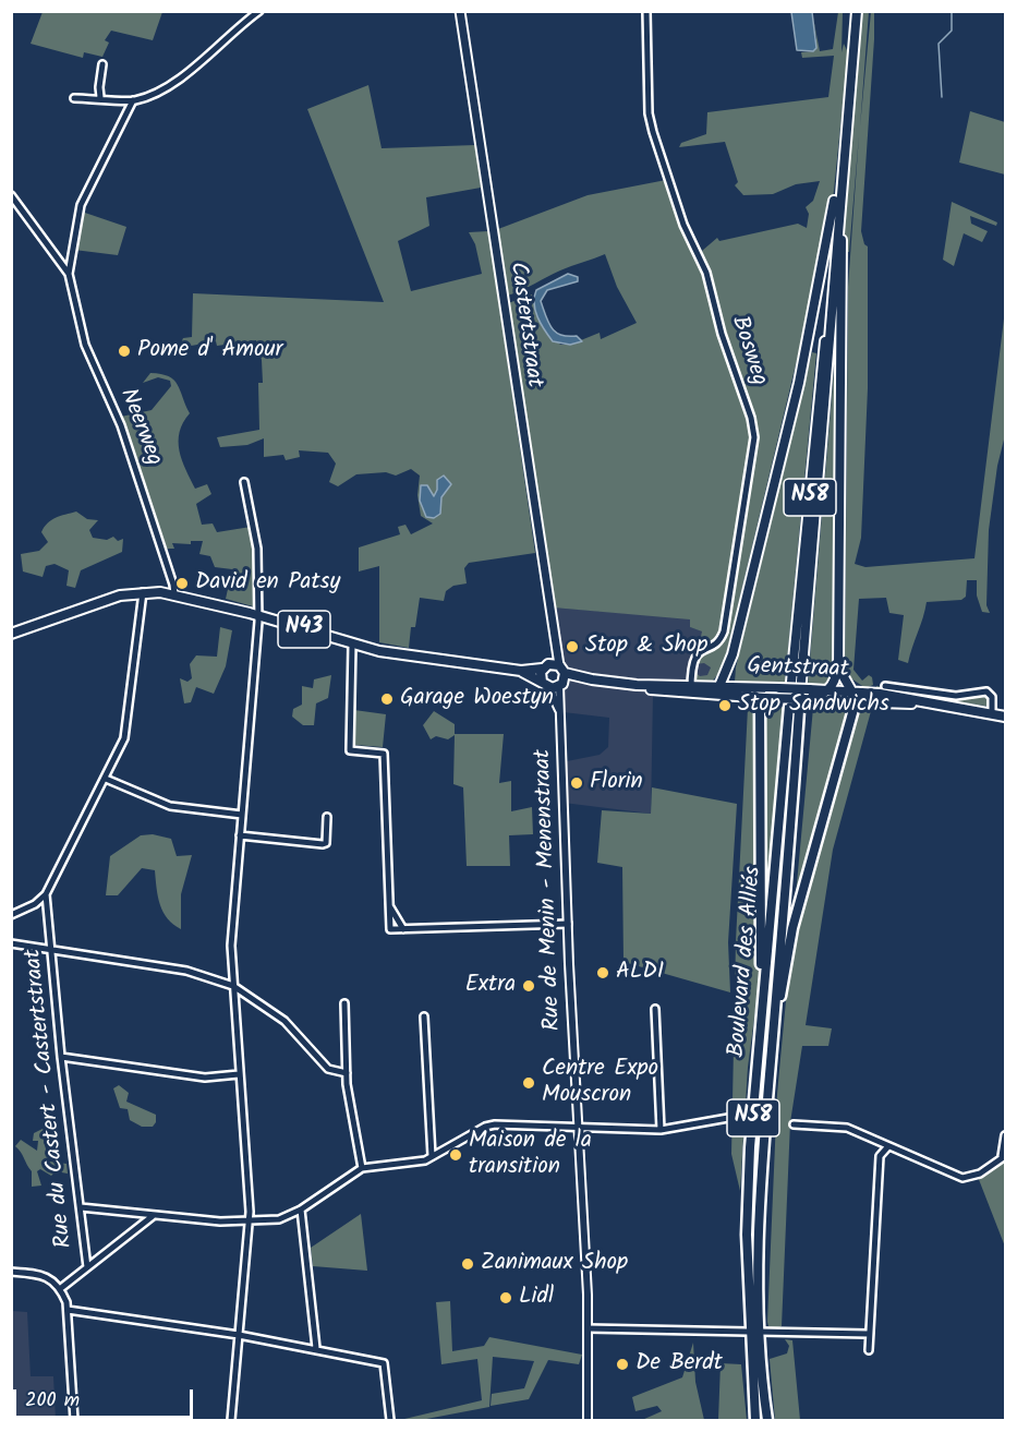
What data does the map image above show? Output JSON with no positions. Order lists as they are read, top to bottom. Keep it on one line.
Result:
{"streets":{"highway":["N58","Boulevard des Alliés"],"main road":["Castertstraat","N43","Gentstraat"],"street":["Bosweg","Neerweg","Rue de Menin - Menenstraat","Rue du Castert - Castertstraat"]},"crossings":[["Castertstraat","N43"],["Castertstraat","Rue de Menin - Menenstraat"],["Bosweg","N43"],["Bosweg","Gentstraat"],["Neerweg","N43"],["N58","N43"],["N58","Gentstraat"],["N58","Boulevard des Alliés"],["N43","Gentstraat"],["N43","Rue de Menin - Menenstraat"],["N43","Boulevard des Alliés"]],"places":["Pome d' Amour","David en Patsy","Stop & Shop","Garage Woestyn","Stop Sandwichs","Florin","ALDI","Extra","Centre Expo Mouscron","Maison de la transition","Zanimaux Shop","Lidl","De Berdt"],"scale_bar":"200 m"}
